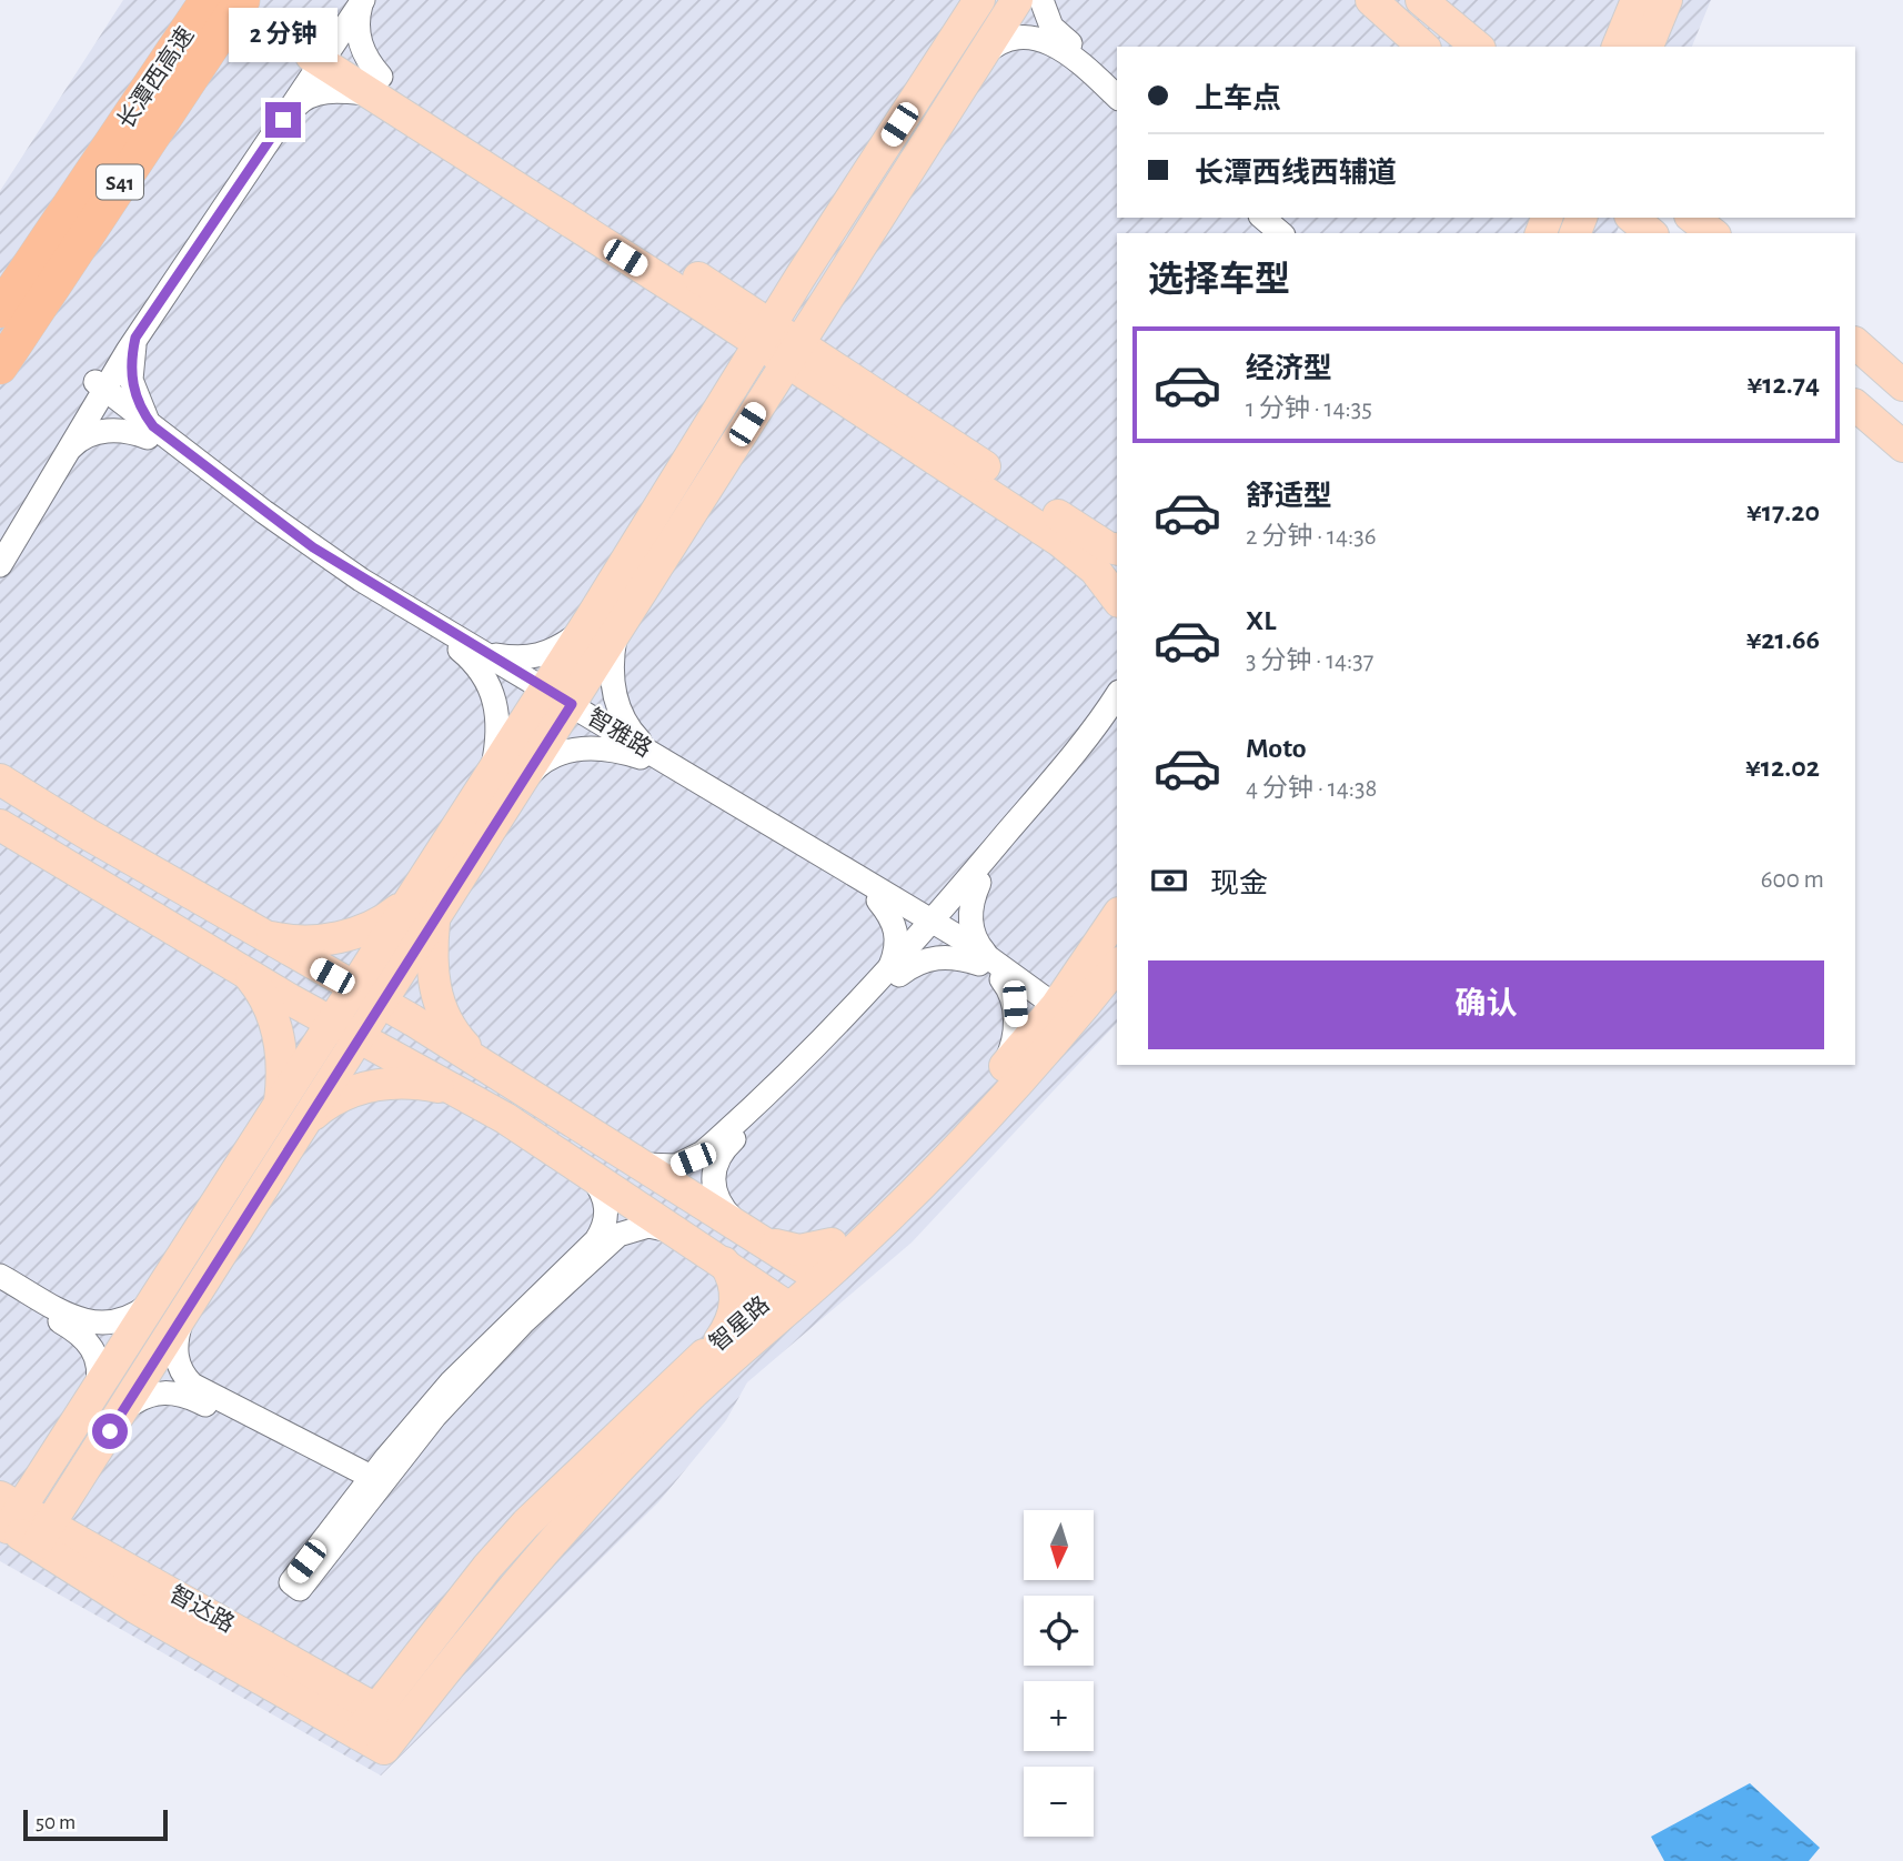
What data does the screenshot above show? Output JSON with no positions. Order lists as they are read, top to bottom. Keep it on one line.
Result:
{"streets":{"highway":["长潭西高速","S41"],"main road":["智星路","智达路"],"street":["智雅路"]},"crossings":[["智雅路","智星路"],["智星路","智达路"]],"scale_bar":"50 m","north":"bottom","page":{"bubble":"2 分钟","banner":["上车点","长潭西线西辅道"],"heading":"选择车型","list":[{"name":"经济型","note":"1 分钟 · 14:35","value":"¥12.74"},{"name":"舒适型","note":"2 分钟 · 14:36","value":"¥17.20"},{"name":"XL","note":"3 分钟 · 14:37","value":"¥21.66"},{"name":"Moto","note":"4 分钟 · 14:38","value":"¥12.02"}],"pay":["现金","600 m"],"buttons":"确认","map_buttons":["+","−"],"scale":"50 m"}}
